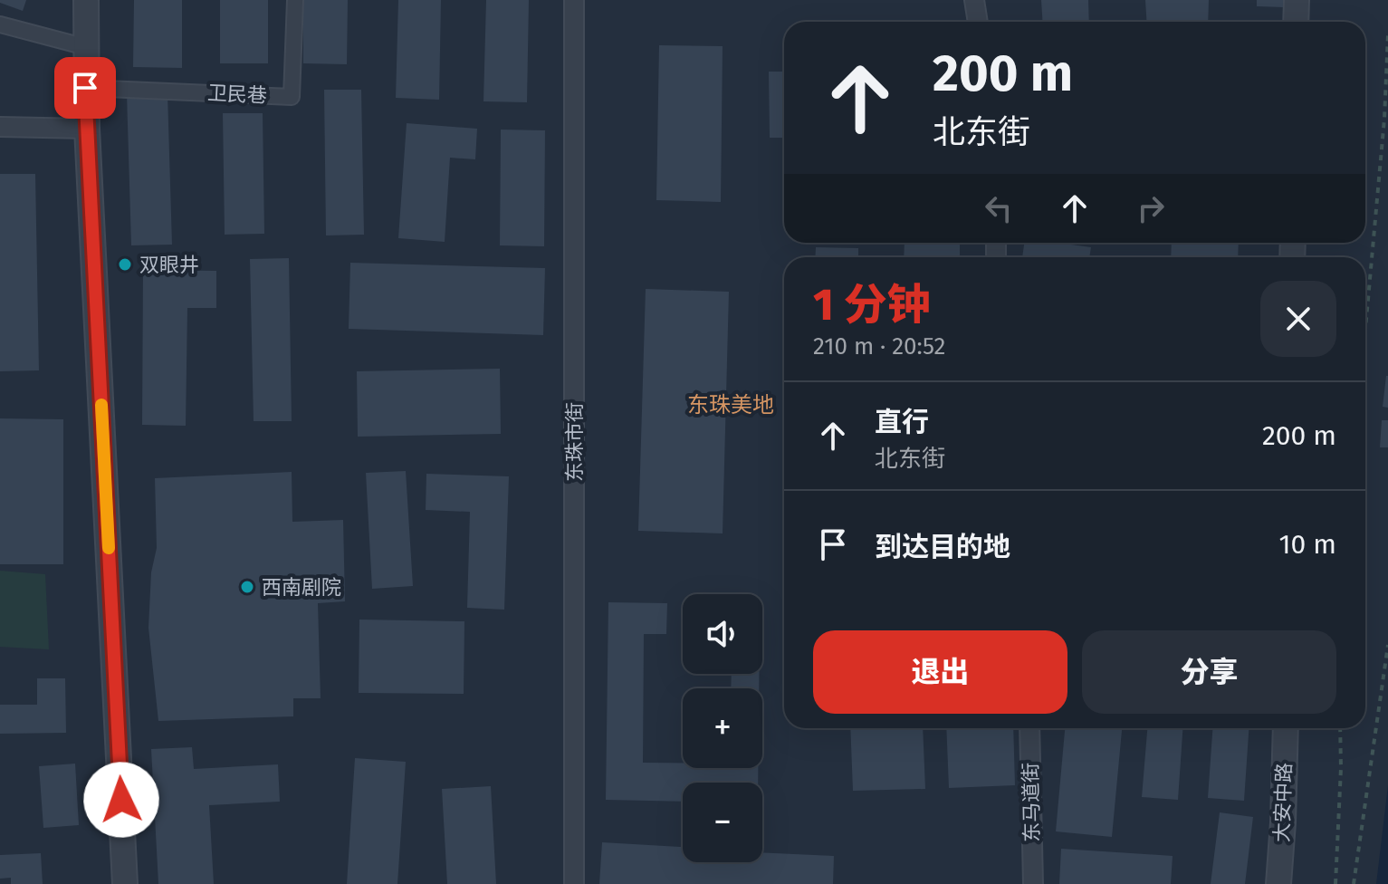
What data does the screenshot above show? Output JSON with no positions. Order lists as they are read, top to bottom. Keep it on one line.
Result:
{"streets":{"street":["卫民巷","东珠市街","东马道街","大安中路"]},"districts":["东珠美地"],"places":["双眼井","西南剧院"],"page":{"turn":["200 m","北东街"],"heading":["1 分钟","210 m · 20:52"],"list":[{"name":"直行","note":"北东街","value":"200 m"},{"name":"到达目的地","value":"10 m"}],"map_buttons":["+","−"],"buttons":["退出","分享"]}}
